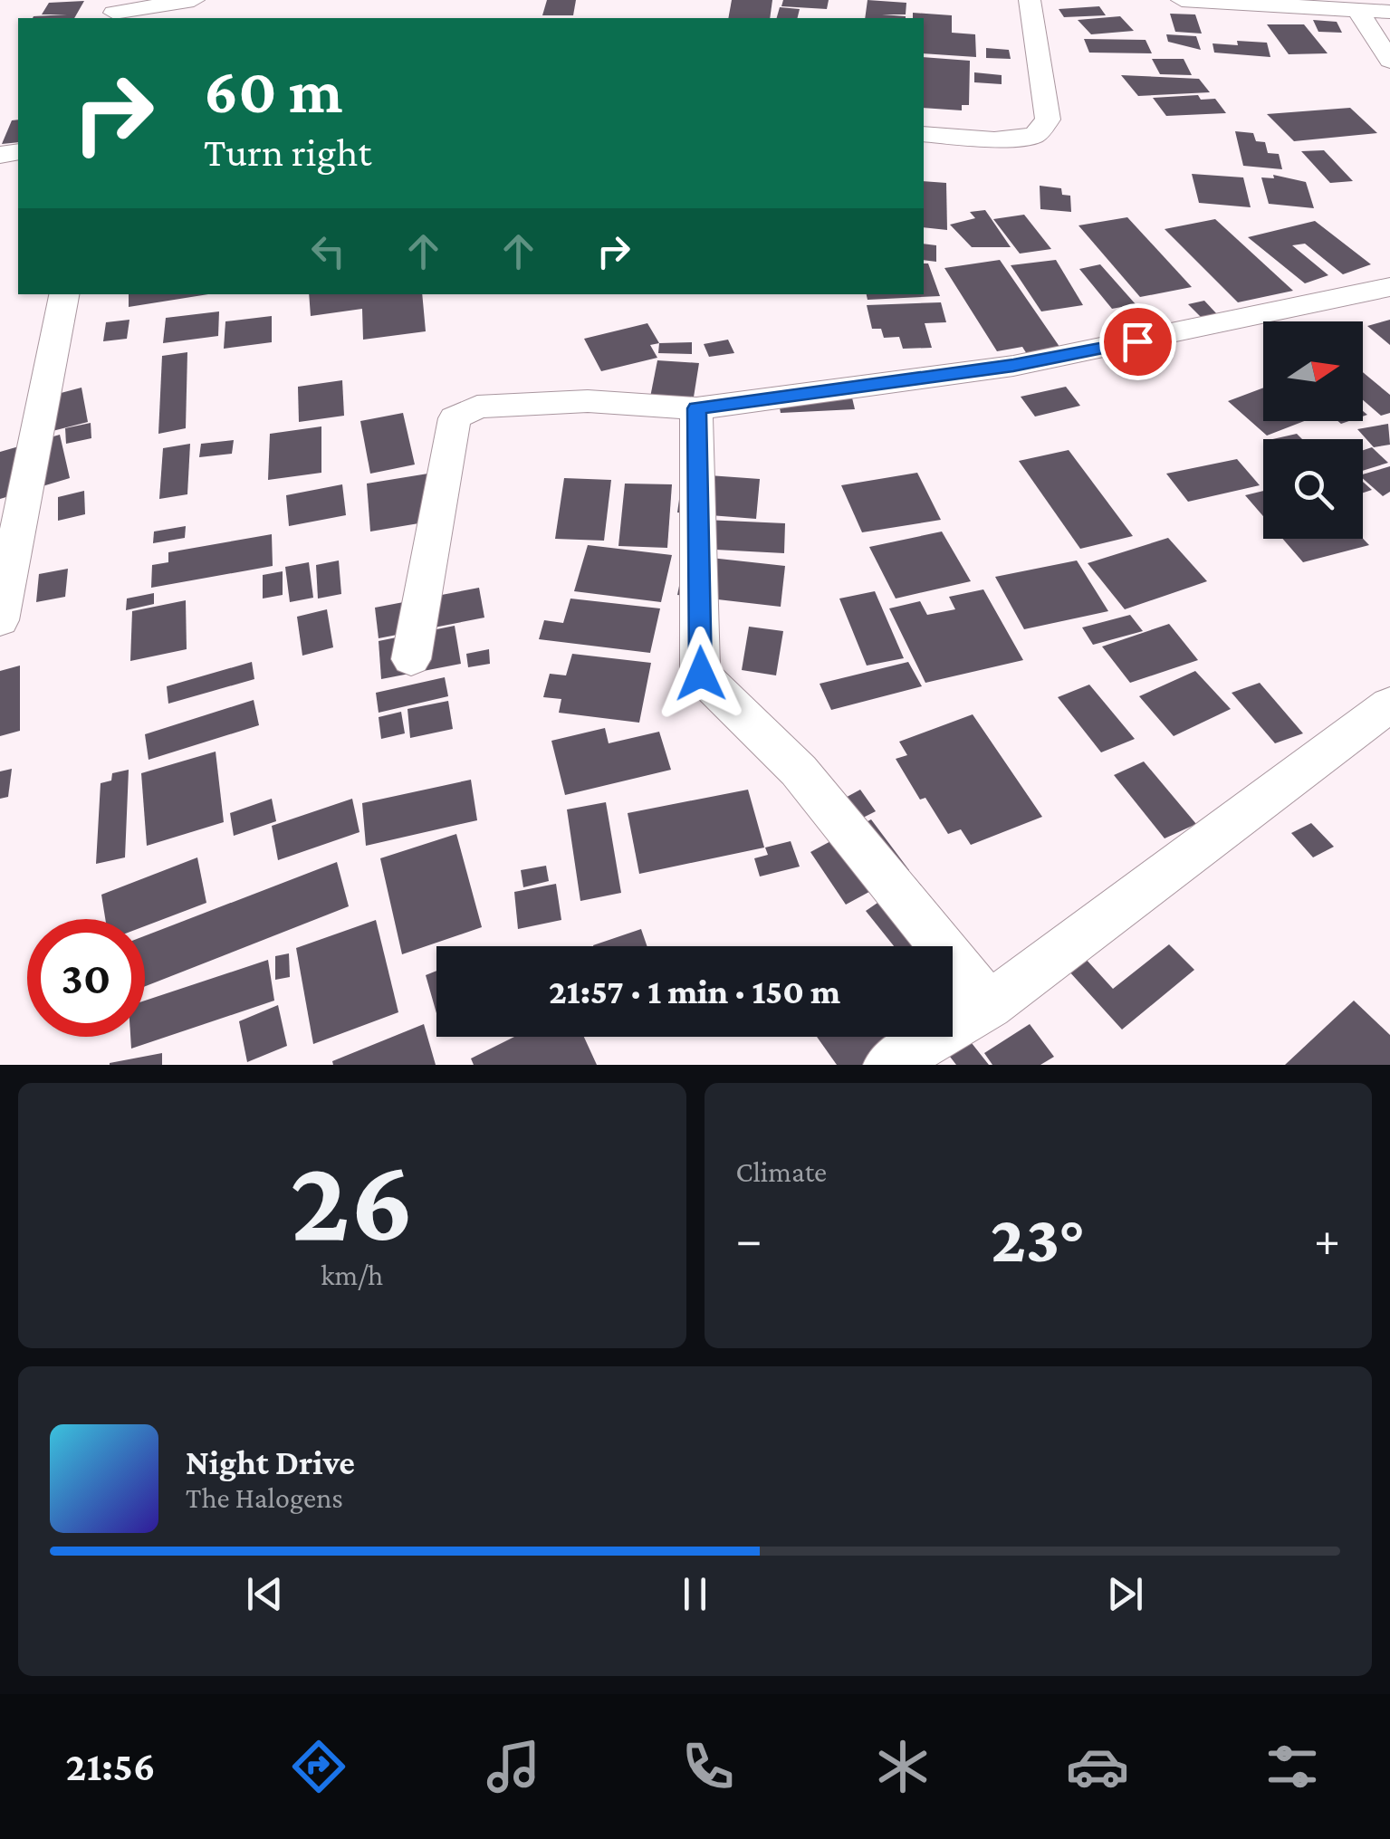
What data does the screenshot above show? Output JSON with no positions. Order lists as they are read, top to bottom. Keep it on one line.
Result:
{"north":"right","page":{"turn":["60 m","Turn right"],"limit":"30","trip":"21:57 · 1 min · 150 m","tile":[["26","km/h"],"Climate"],"heat":["−","23°","+"],"song":["Night Drive","The Halogens"],"tabs":"21:56"}}
